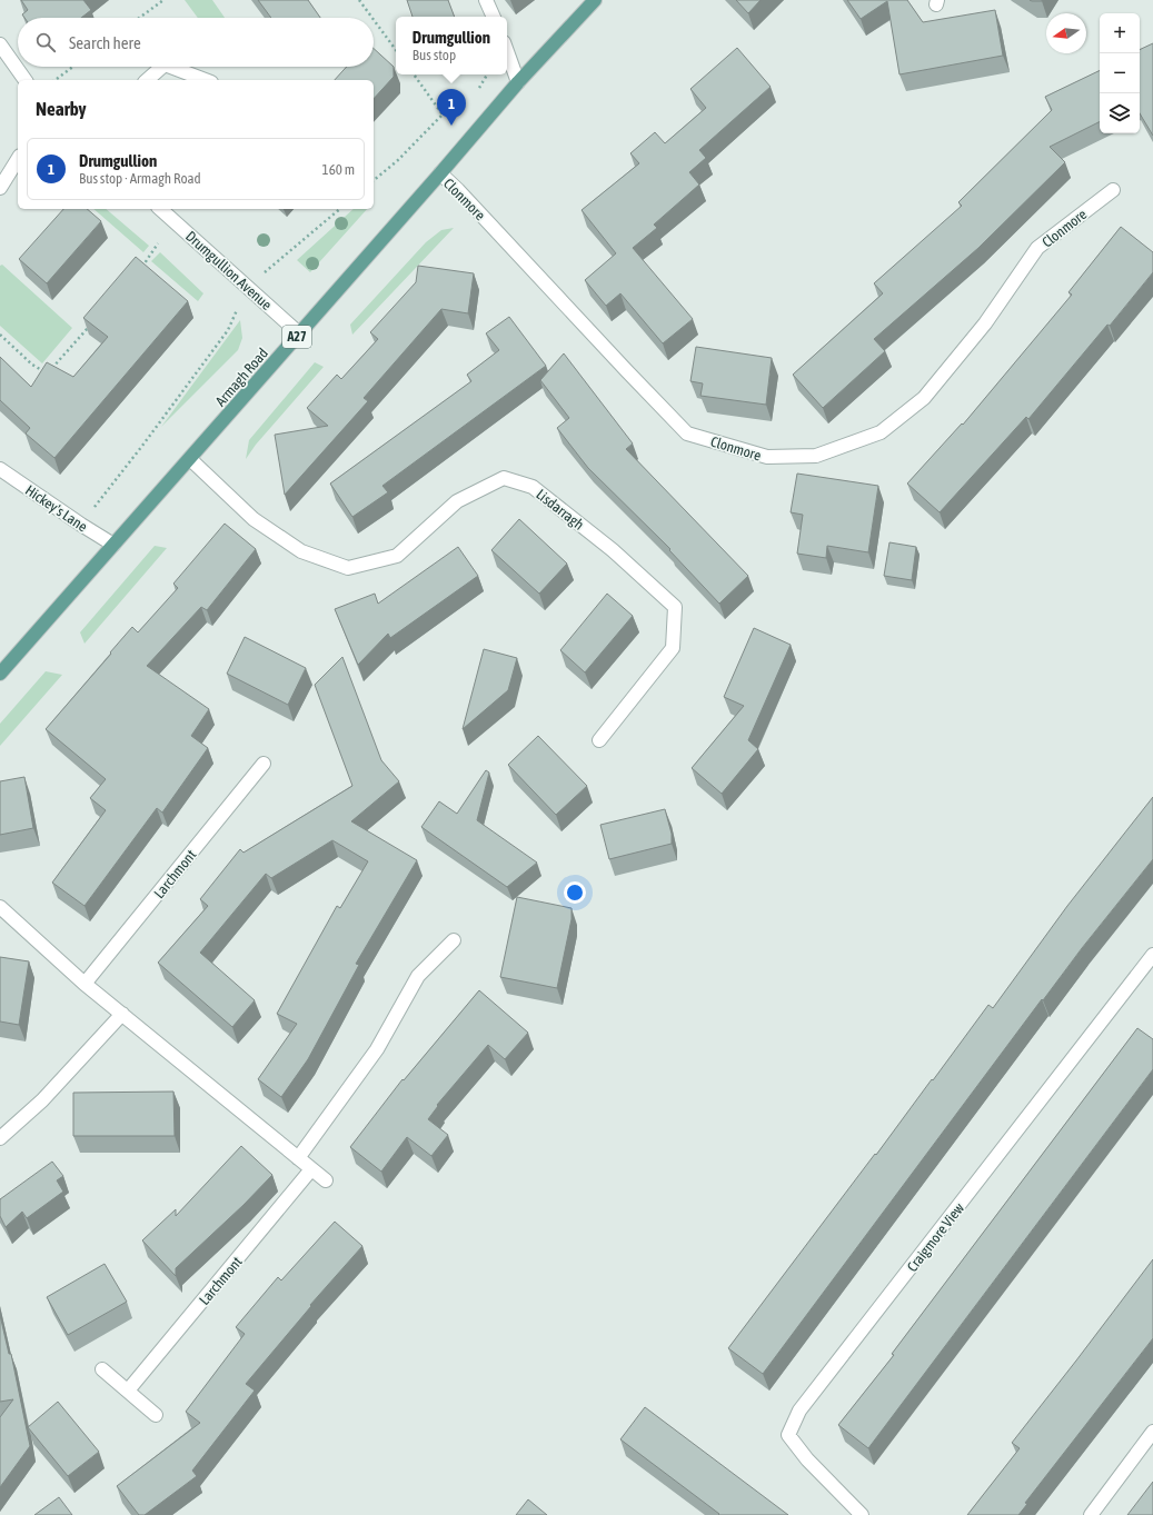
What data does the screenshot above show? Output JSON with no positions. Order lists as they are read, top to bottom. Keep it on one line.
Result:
{"streets":{"main road":["A27","Armagh Road"],"street":["Clonmore","Drumgullion Avenue","Hickey's Lane","Lisdarragh","Larchmont","Craigmore View"]},"crossings":[["Clonmore","Armagh Road"],["Drumgullion Avenue","Armagh Road"],["Armagh Road","Hickey's Lane"],["Armagh Road","Lisdarragh"]],"north":"left","page":{"map_buttons":["+","−"],"popup":["Drumgullion","Bus stop"],"search":"Search here","heading":"Nearby","pins":"1","list":[{"mark":"1","name":"Drumgullion","note":"Bus stop · Armagh Road","value":"160 m"}]}}
